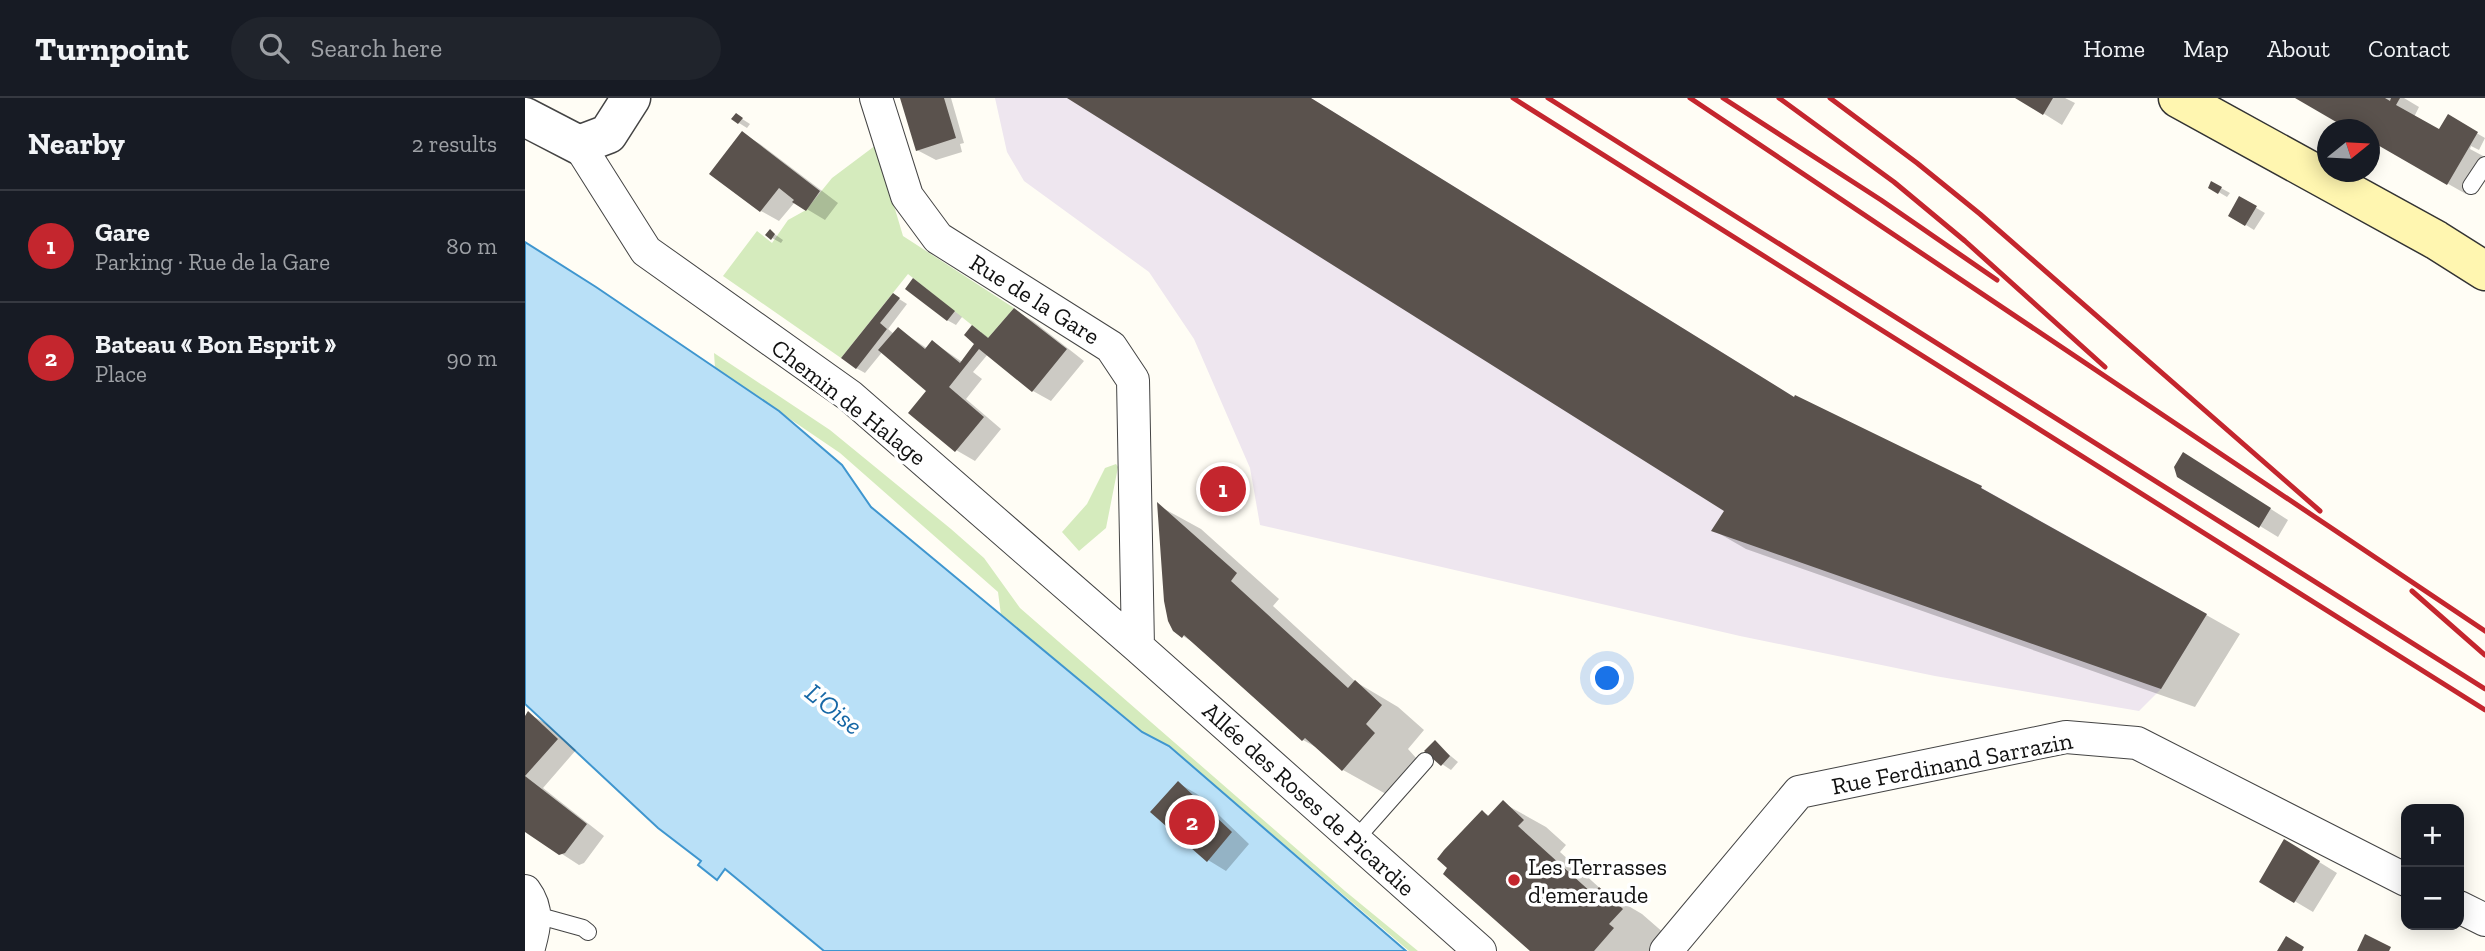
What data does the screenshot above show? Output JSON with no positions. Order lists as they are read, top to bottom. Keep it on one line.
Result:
{"streets":{"street":["Rue de la Gare","Chemin de Halage","Rue Ferdinand Sarrazin","Allée des Roses de Picardie"]},"crossings":[["Rue de la Gare","Chemin de Halage"],["Rue de la Gare","Allée des Roses de Picardie"],["Chemin de Halage","Allée des Roses de Picardie"]],"water":["L'Oise"],"places":["Les Terrasses d'emeraude"],"north":"right","page":{"header":"Turnpoint","search":"Search here","nav":["Home","Map","About","Contact"],"heading":["Nearby","2 results"],"list":[{"mark":"1","name":"Gare","note":"Parking · Rue de la Gare","value":"80 m"},{"mark":"2","name":"Bateau « Bon Esprit »","note":"Place","value":"90 m"}],"pins":["1","2"],"map_buttons":["+","−"]}}
